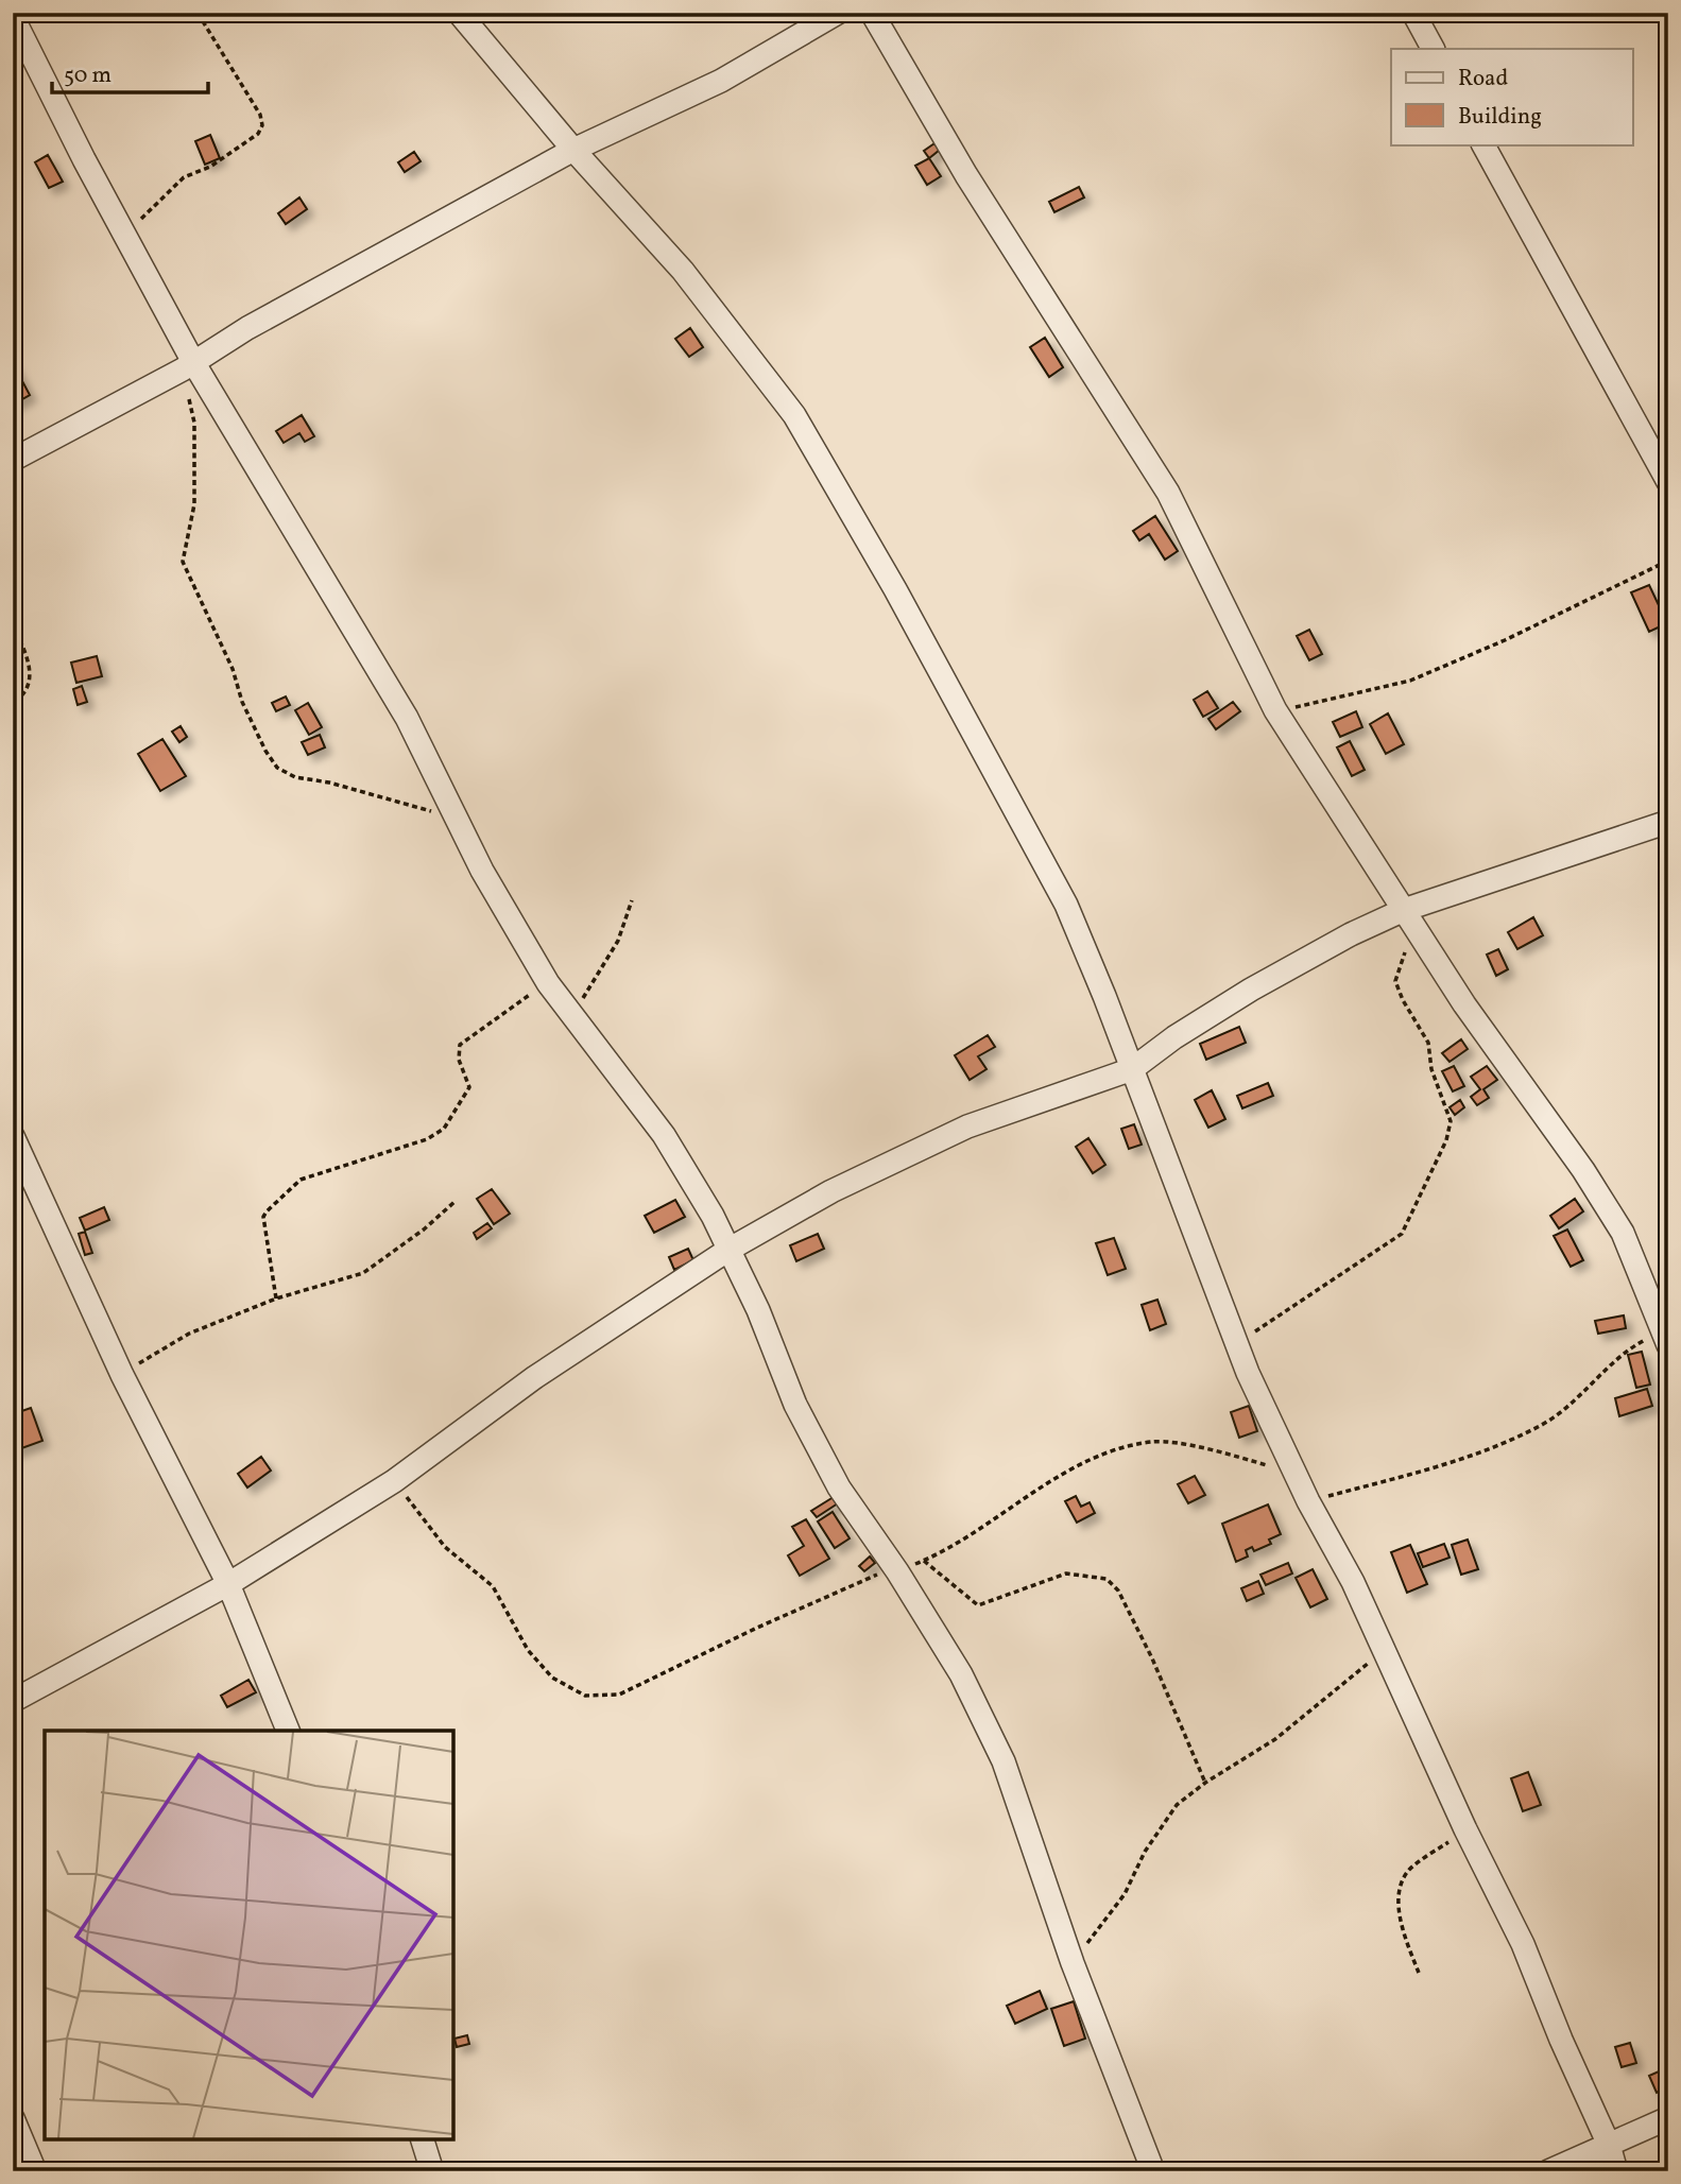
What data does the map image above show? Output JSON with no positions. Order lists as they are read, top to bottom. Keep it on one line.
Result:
{"legend":["Road","Building"],"scale_bar":"50 m"}
